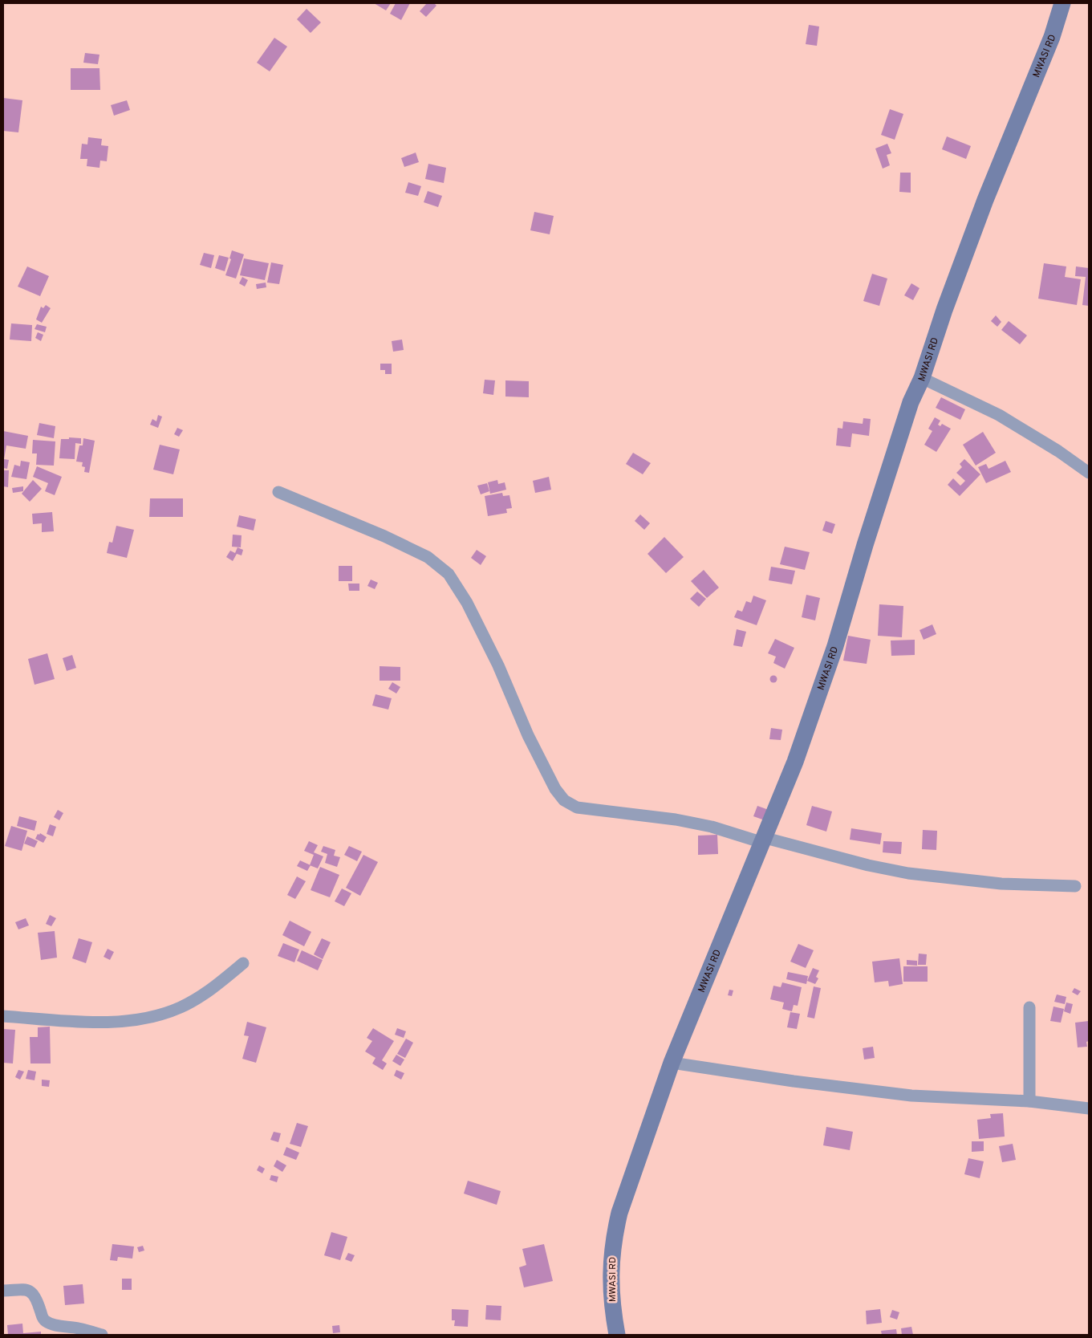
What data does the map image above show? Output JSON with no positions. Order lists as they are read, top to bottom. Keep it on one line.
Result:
{"streets":{"street":["MWASI RD"]}}
